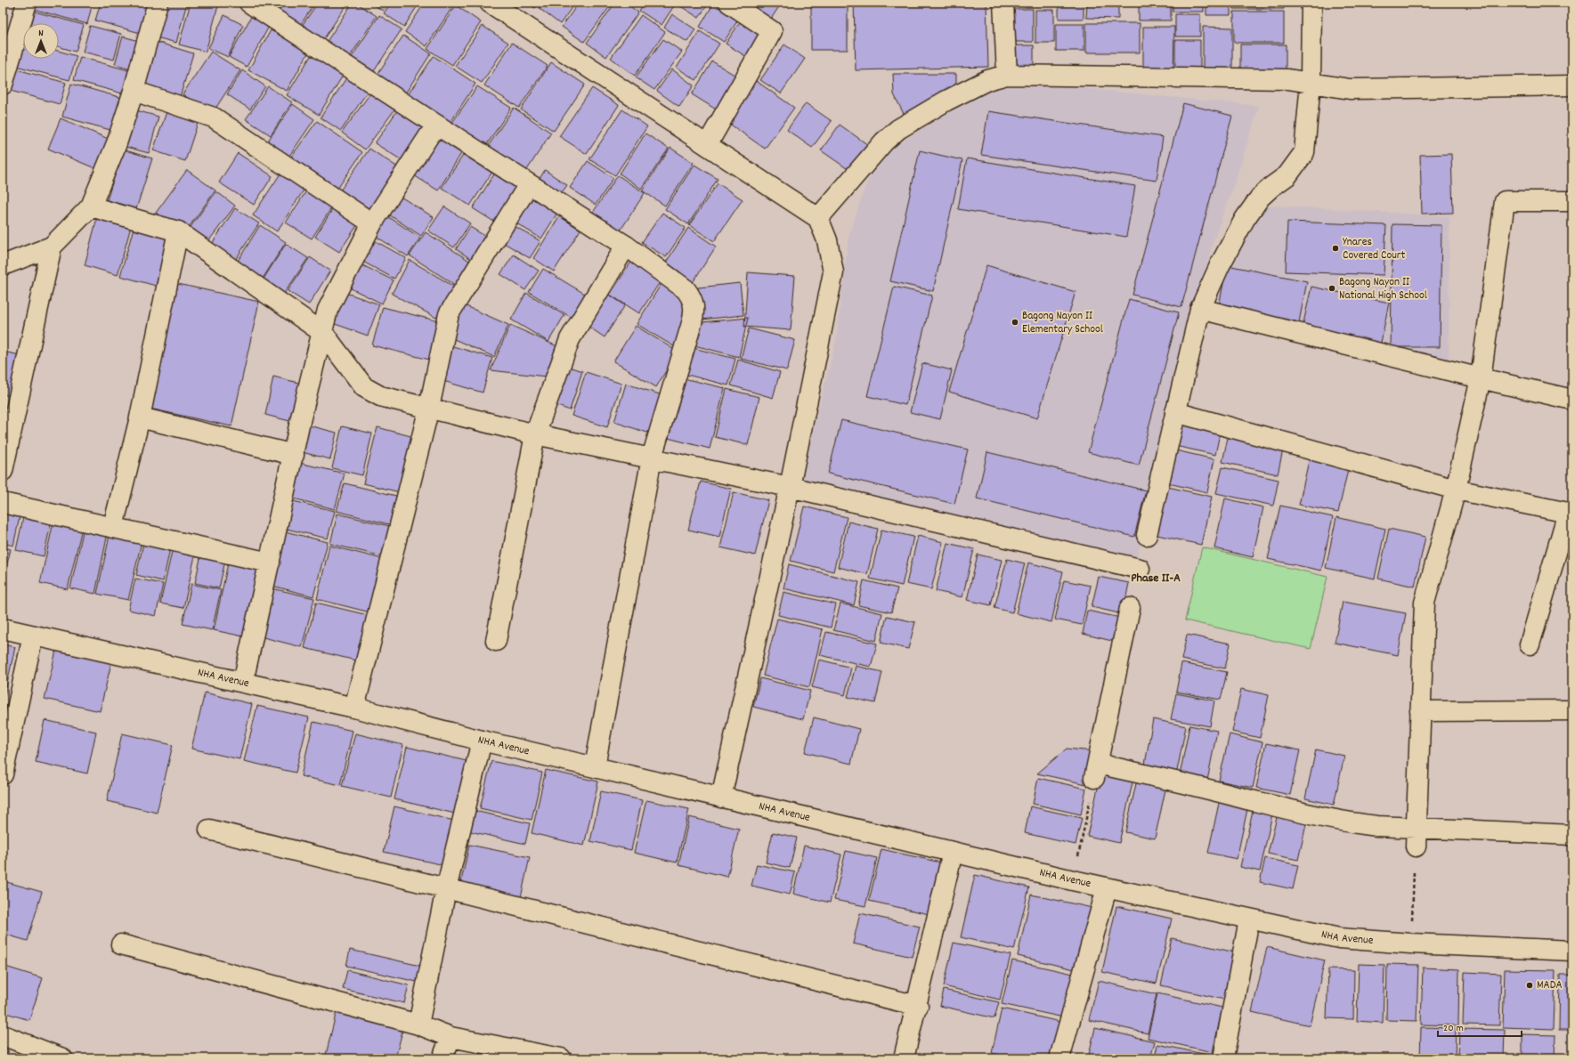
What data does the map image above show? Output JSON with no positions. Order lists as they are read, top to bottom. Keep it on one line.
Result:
{"streets":{"street":["NHA Avenue"]},"districts":["Phase II-A"],"places":["Ynares Covered Court","Bagong Nayon II National High School","Bagong Nayon II Elementary School","MADA"],"scale_bar":"20 m","north":"top"}
